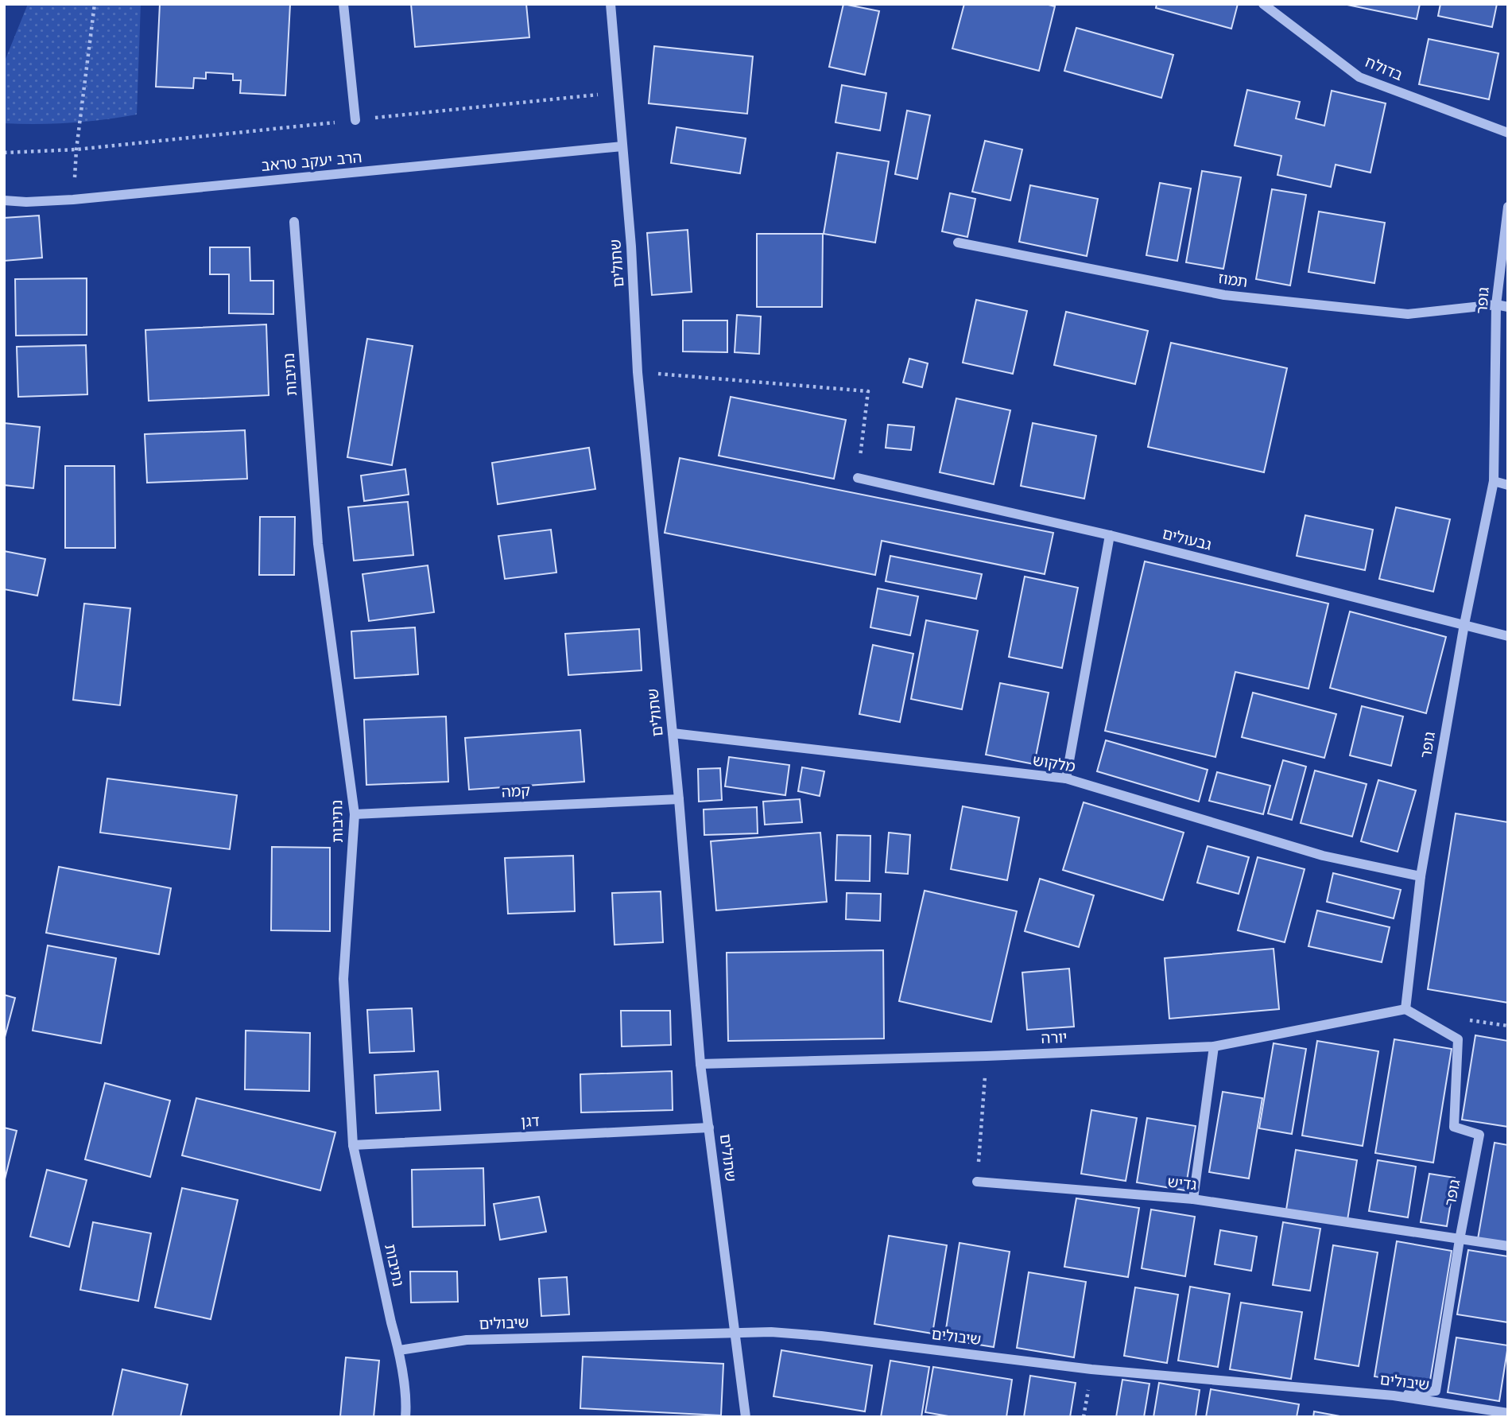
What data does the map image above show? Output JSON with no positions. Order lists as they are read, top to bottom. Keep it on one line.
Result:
{"streets":{"street":["בדולח","הרב יעקב טראב","שתולים","תמוז","גופר","נתיבות","גבעולים","מלקוש","קמה","יורה","דגן","גדיש","שיבולים"]},"crossings":[["הרב יעקב טראב","שתולים"],["שתולים","מלקוש"],["שתולים","קמה"],["שתולים","יורה"],["שתולים","דגן"],["שתולים","שיבולים"],["תמוז","גופר"],["גופר","גבעולים"],["גופר","מלקוש"],["גופר","יורה"],["גופר","גדיש"],["נתיבות","קמה"],["נתיבות","דגן"],["נתיבות","שיבולים"]]}
